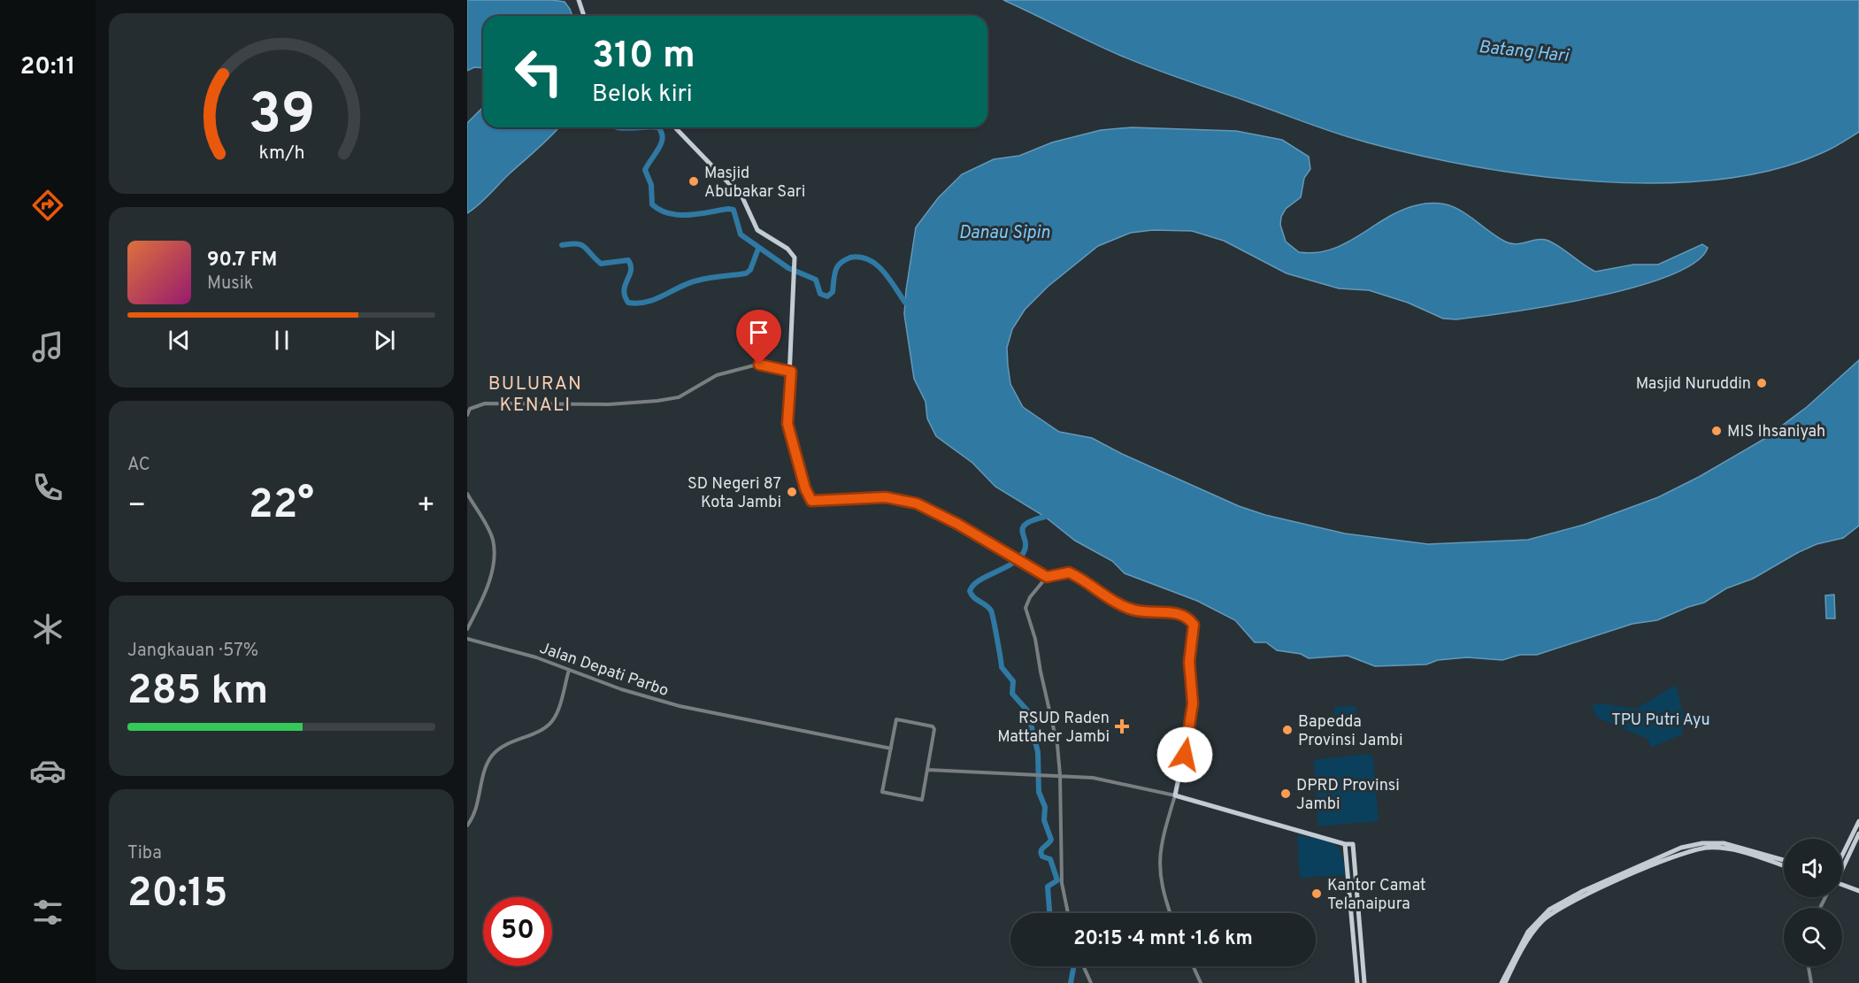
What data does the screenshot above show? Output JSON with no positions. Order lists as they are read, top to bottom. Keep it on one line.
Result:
{"streets":{"street":["Jalan Depati Parbo"]},"districts":["BULURAN KENALI"],"water":["Batang Hari","Danau Sipin"],"parks":["TPU Putri Ayu"],"places":{"other":["Masjid Abubakar Sari","Masjid Nuruddin","MIS Ihsaniyah","SD Negeri 87 Kota Jambi","Bapedda Provinsi Jambi","DPRD Provinsi Jambi","Kantor Camat Telanaipura"],"health":["RSUD Raden Mattaher Jambi"]},"page":{"tabs":"20:11","turn":["310 m","Belok kiri"],"song":["90.7 FM","Musik"],"tile":["AC",["Jangkauan · 57%","285 km"],["Tiba","20:15"]],"heat":["−","22°","+"],"limit":"50","trip":"20:15 · 4 mnt · 1.6 km","gauge":["39","km/h"]}}
